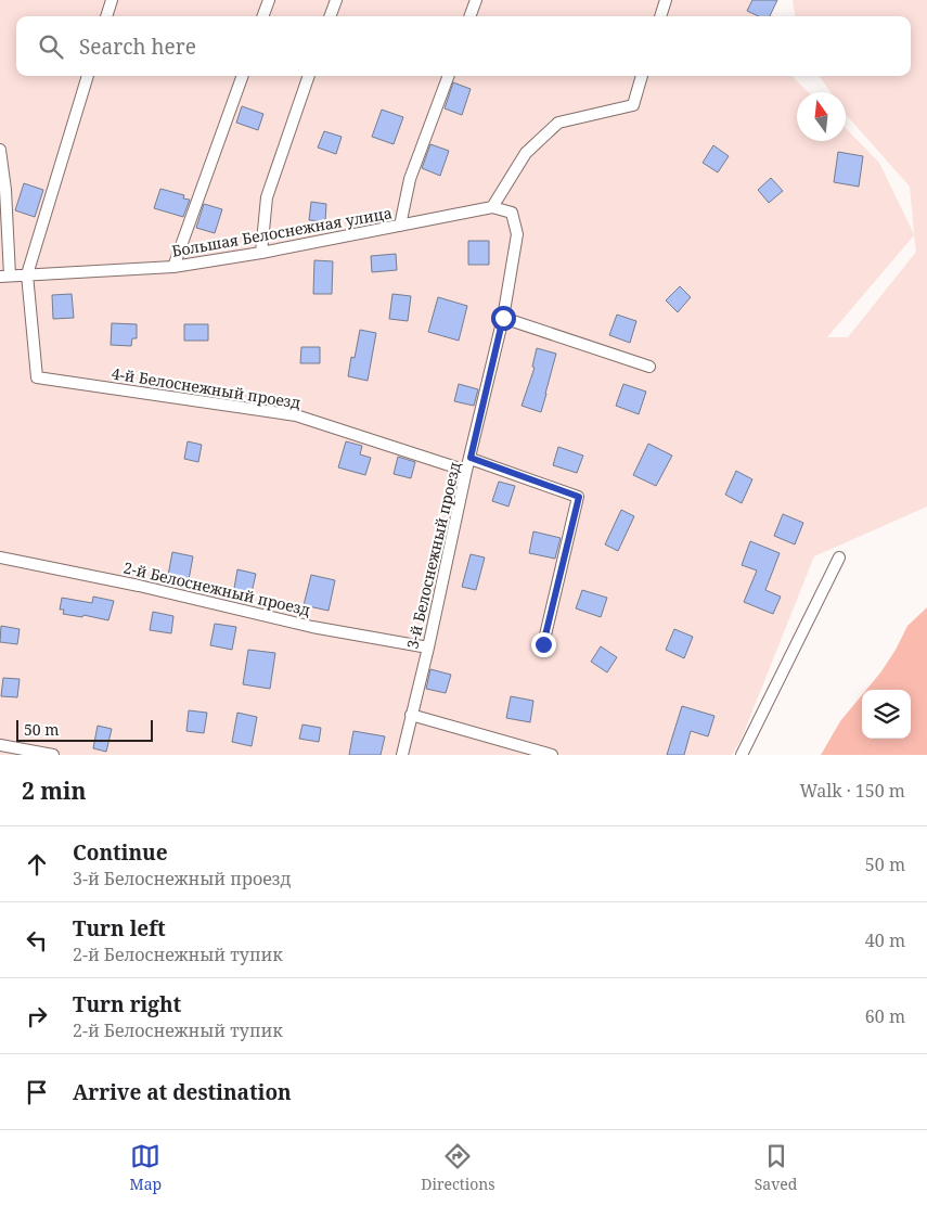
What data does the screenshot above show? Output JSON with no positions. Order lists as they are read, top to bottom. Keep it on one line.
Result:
{"streets":{"lane":["Большая Белоснежная улица","4-й Белоснежный проезд","3-й Белоснежный проезд","2-й Белоснежный проезд"]},"crossings":[["Большая Белоснежная улица","4-й Белоснежный проезд"],["Большая Белоснежная улица","3-й Белоснежный проезд"],["4-й Белоснежный проезд","3-й Белоснежный проезд"],["3-й Белоснежный проезд","2-й Белоснежный проезд"]],"scale_bar":"50 m","north":"top","page":{"search":"Search here","scale":"50 m","heading":["2 min","Walk · 150 m"],"list":[["Continue","3-й Белоснежный проезд","50 m"],["Turn left","2-й Белоснежный тупик","40 m"],["Turn right","2-й Белоснежный тупик","60 m"],"Arrive at destination"],"nav":["Map","Directions","Saved"]}}
